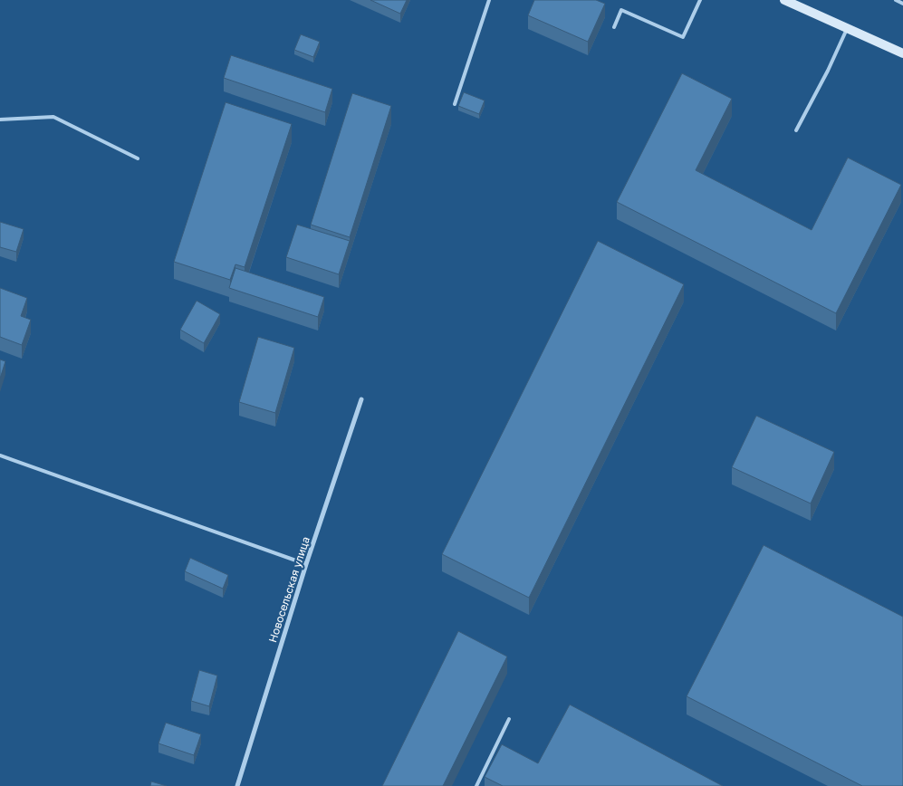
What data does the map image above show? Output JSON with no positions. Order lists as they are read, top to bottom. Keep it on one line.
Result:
{"streets":{"street":["Новосельская улица"]}}
